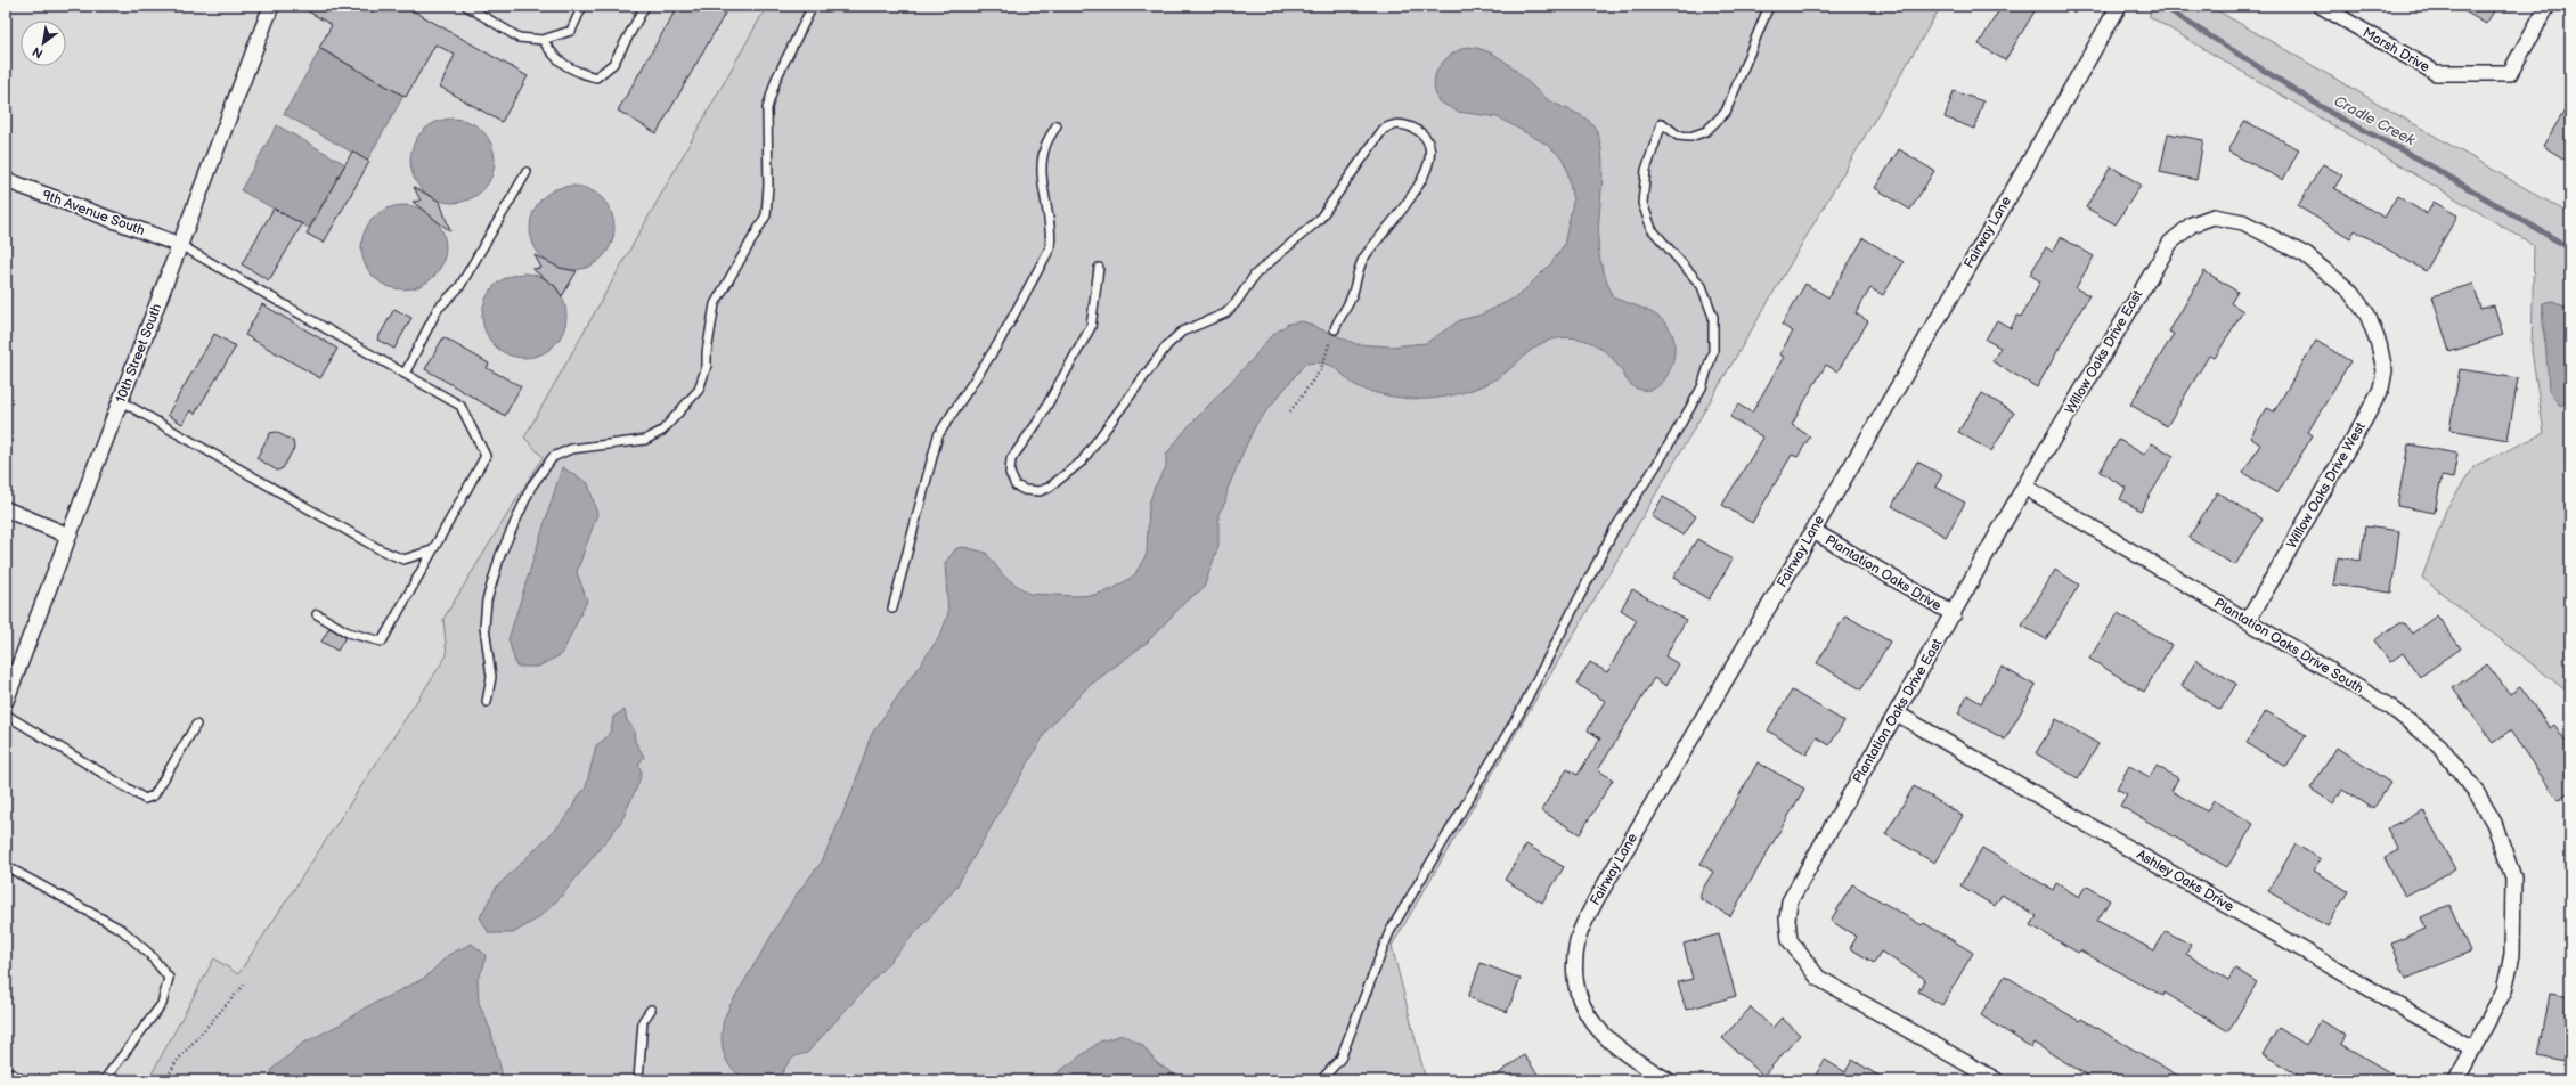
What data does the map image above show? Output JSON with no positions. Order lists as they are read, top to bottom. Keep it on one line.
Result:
{"streets":{"street":["Marsh Drive","9th Avenue South","Fairway Lane","Willow Oaks Drive East","10th Street South","Willow Oaks Drive West","Plantation Oaks Drive","Plantation Oaks Drive South","Plantation Oaks Drive East","Ashley Oaks Drive"]},"crossings":[["9th Avenue South","10th Street South"],["Fairway Lane","Plantation Oaks Drive"],["Willow Oaks Drive East","Willow Oaks Drive West"],["Willow Oaks Drive East","Plantation Oaks Drive South"],["Willow Oaks Drive East","Plantation Oaks Drive East"],["Willow Oaks Drive West","Plantation Oaks Drive South"],["Plantation Oaks Drive","Plantation Oaks Drive East"],["Plantation Oaks Drive South","Plantation Oaks Drive East"],["Plantation Oaks Drive South","Ashley Oaks Drive"],["Plantation Oaks Drive East","Ashley Oaks Drive"]],"water":["Cradle Creek"],"north":"bottom left"}
